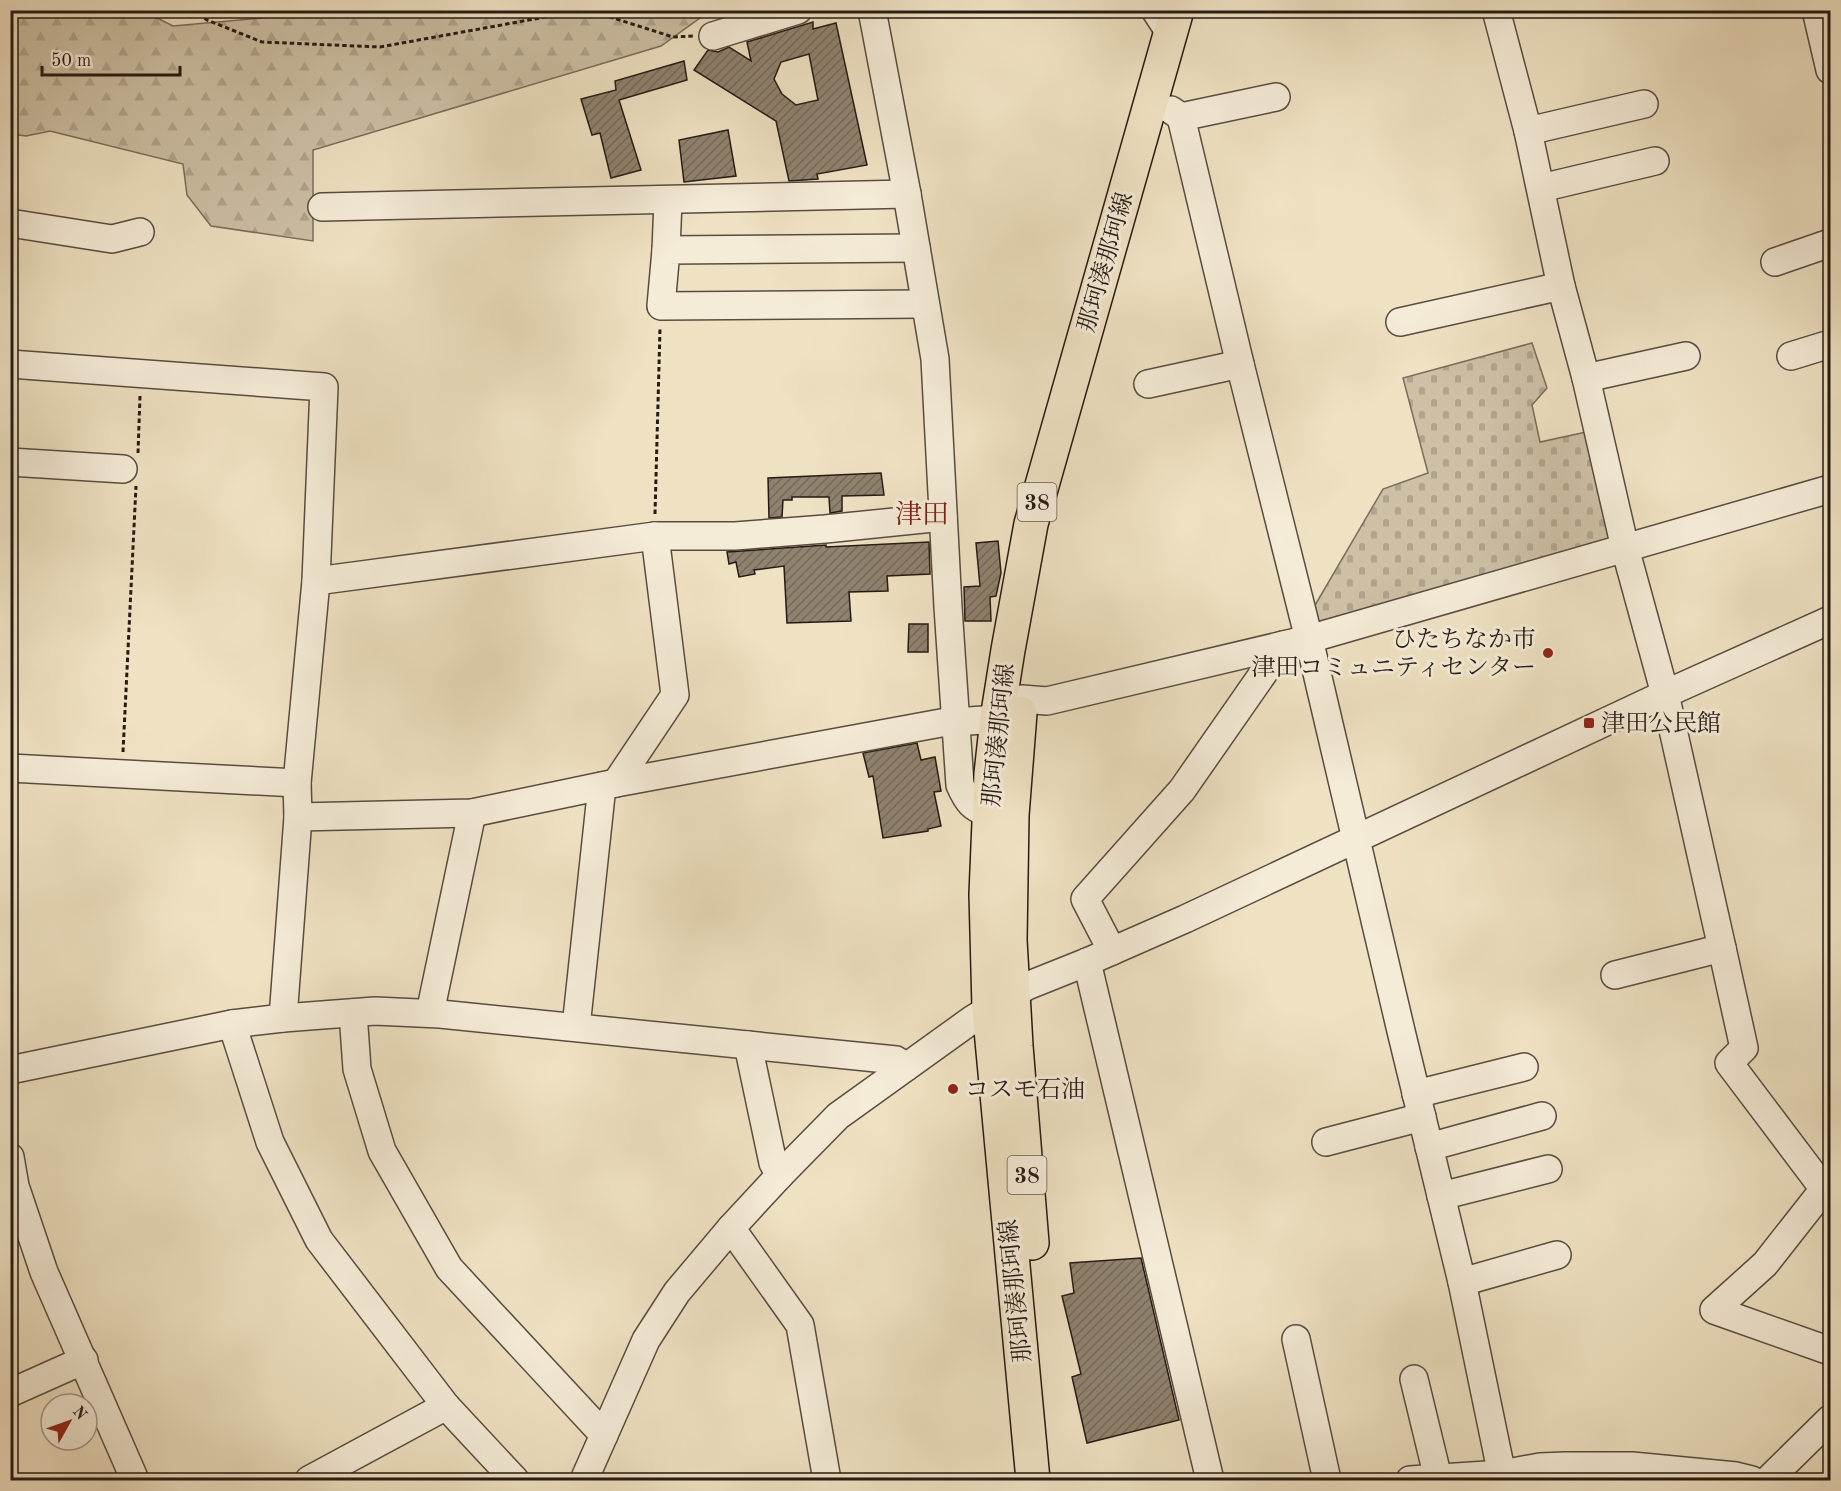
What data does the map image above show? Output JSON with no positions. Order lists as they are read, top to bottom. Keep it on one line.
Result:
{"streets":{"main road":["那珂湊那珂線","38"]},"districts":["津田"],"places":{"other":["ひたちなか市 津田コミュニティセンター","コスモ石油"],"transit":["津田公民館"]},"scale_bar":"50 m","north":"top right"}
